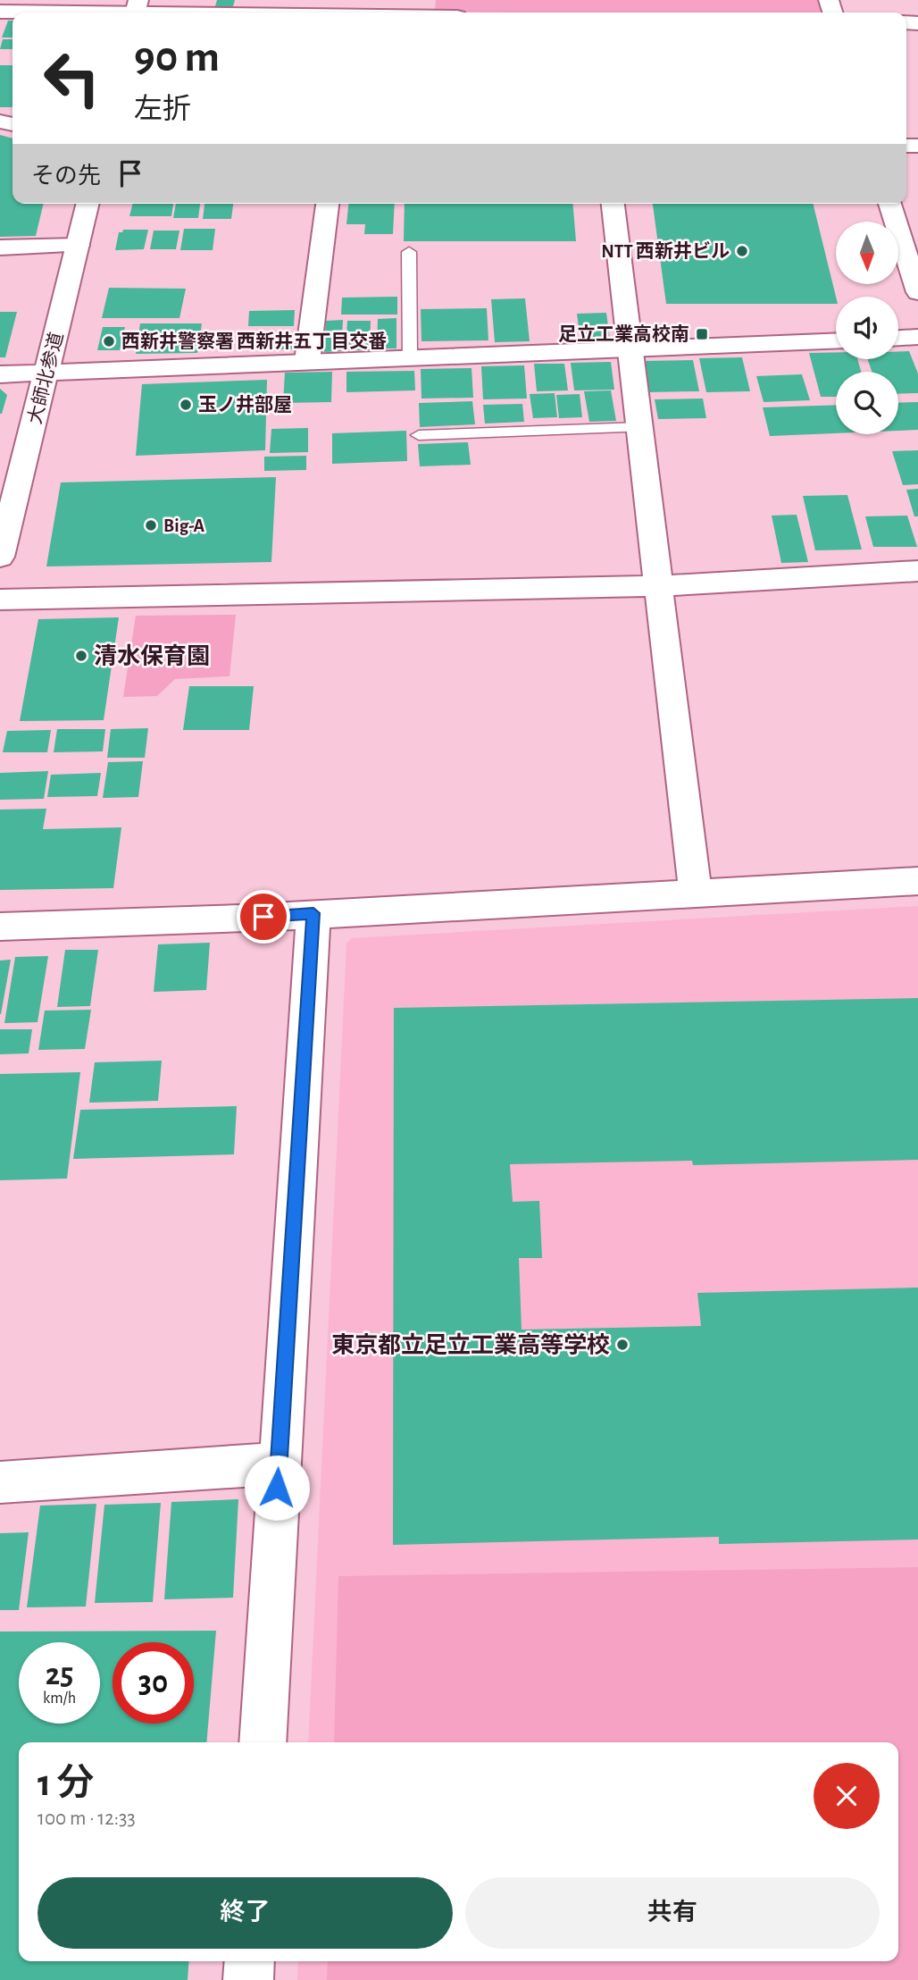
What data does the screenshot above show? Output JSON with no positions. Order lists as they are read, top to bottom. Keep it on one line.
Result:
{"streets":{"street":["大師北参道"]},"places":{"other":["NTT 西新井ビル","西新井警察署 西新井五丁目交番","玉ノ井部屋","Big-A","清水保育園","東京都立足立工業高等学校"],"transit":["足立工業高校南"]},"north":"bottom","page":{"turn":["90 m","左折"],"then":"その先","speed":"25 km/h","limit":"30","heading":["1 分","100 m · 12:33"],"buttons":["終了","共有"]}}
